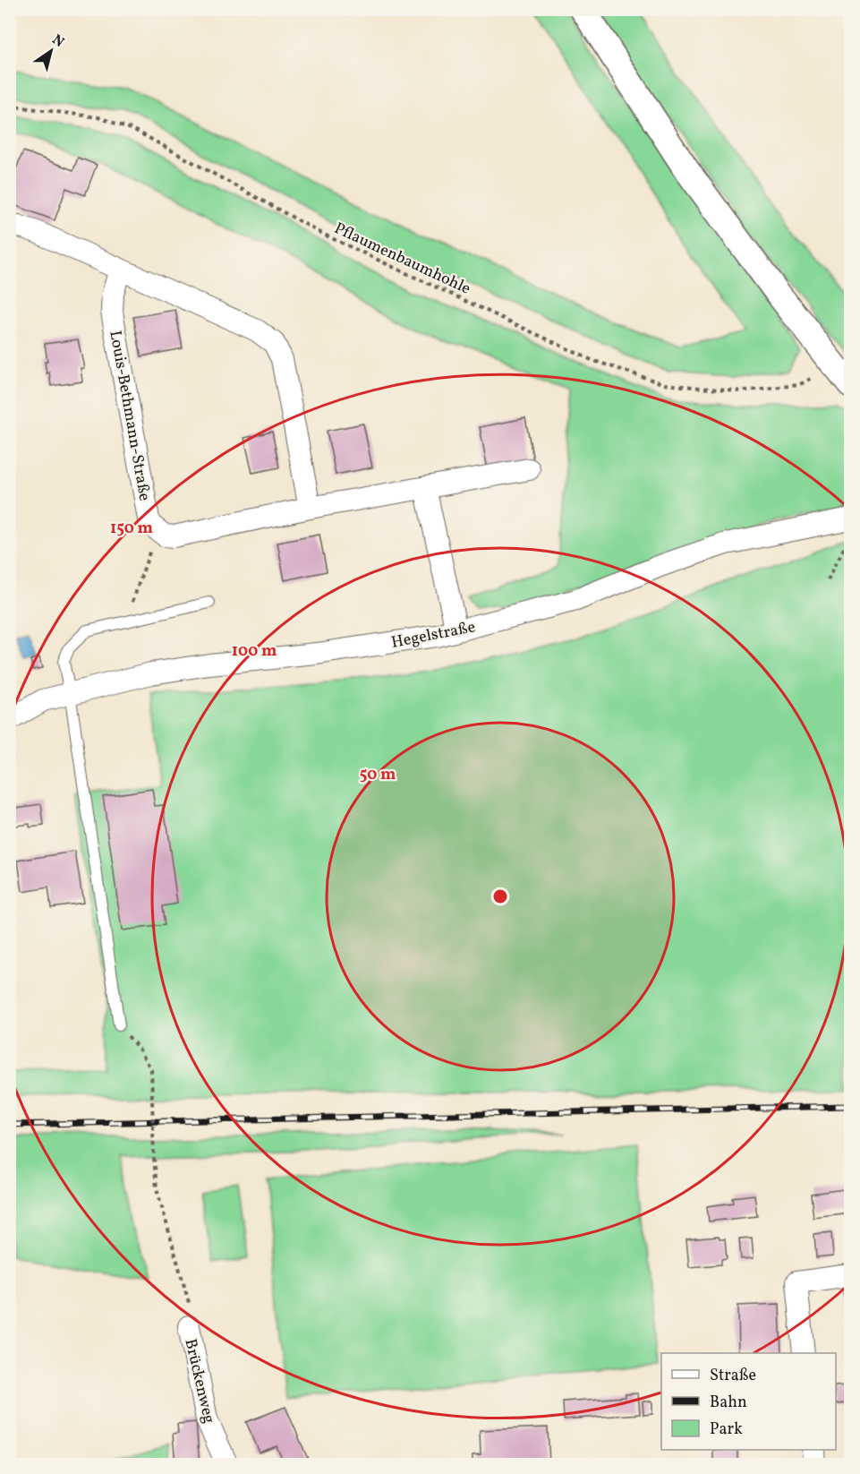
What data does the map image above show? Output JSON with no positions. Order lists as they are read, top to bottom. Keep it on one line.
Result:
{"streets":{"street":["Louis-Bethmann-Straße","Hegelstraße","Brückenweg"],"path":["Pflaumenbaumhohle"]},"legend":["Straße","Bahn","Park"],"north":"top right","rings":["150 m","100 m","50 m"]}
